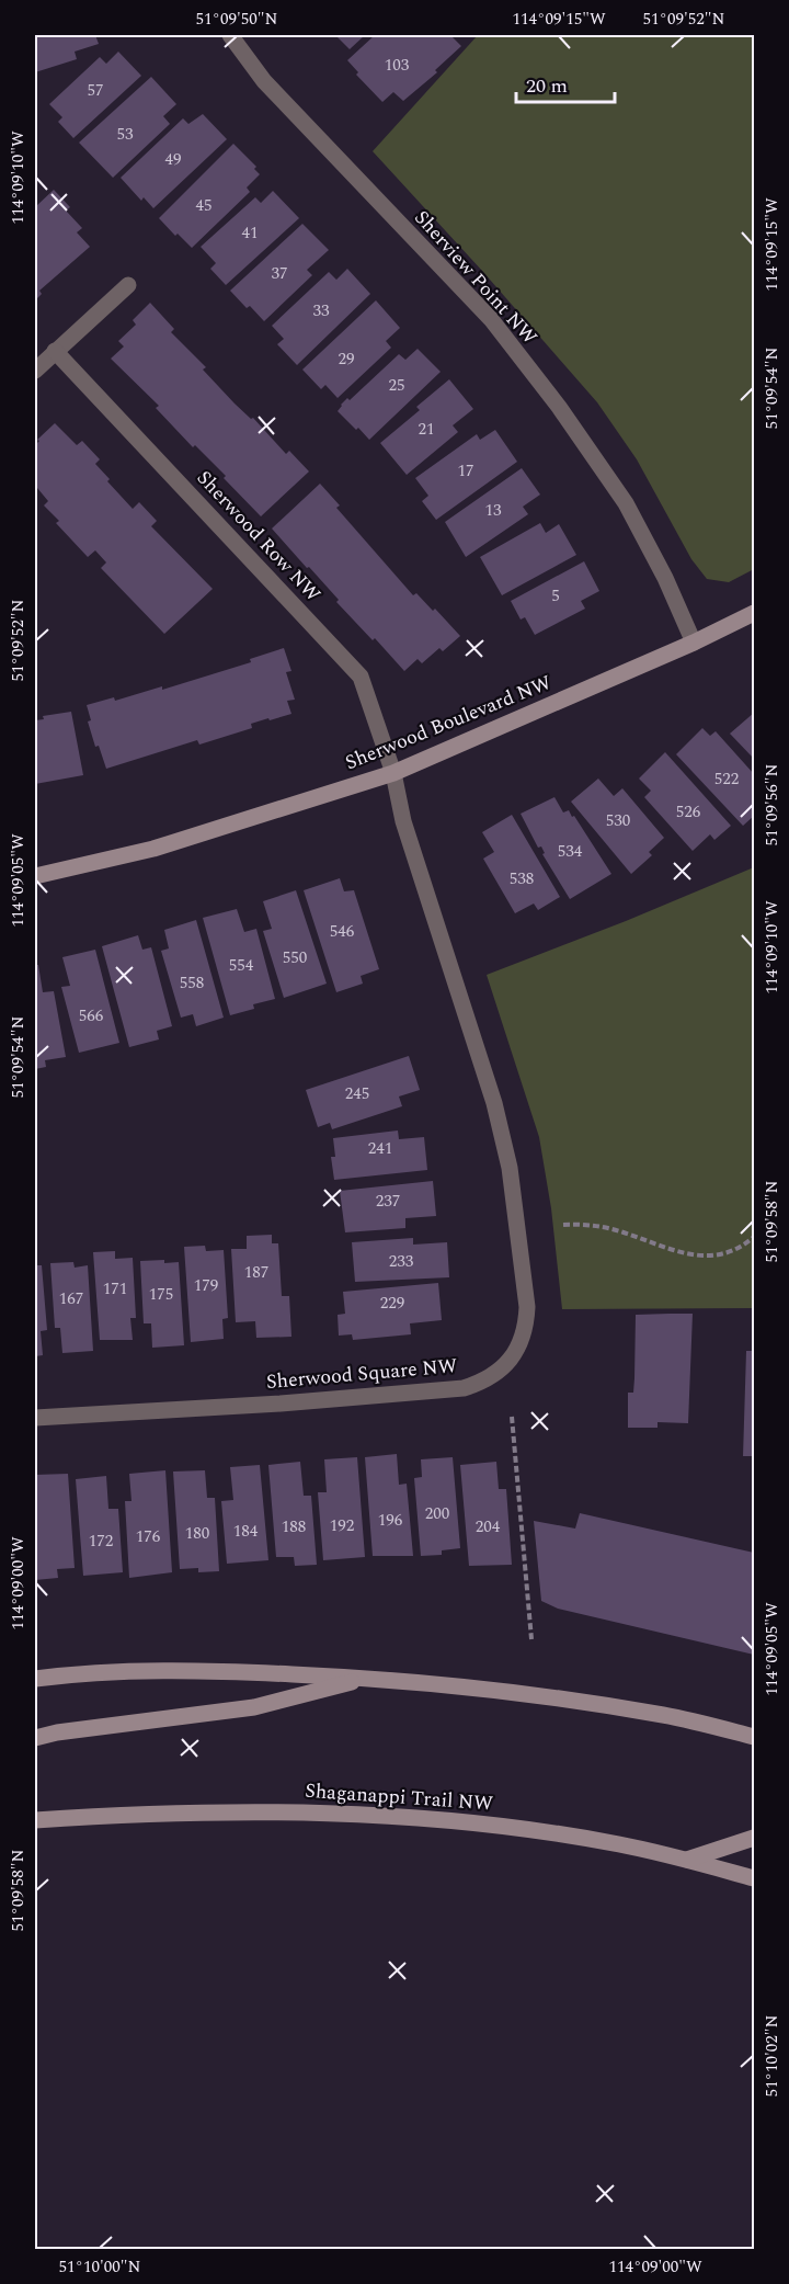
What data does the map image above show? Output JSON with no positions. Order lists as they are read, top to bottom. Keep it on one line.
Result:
{"streets":{"main road":["Sherwood Boulevard NW","Shaganappi Trail NW"],"street":["Sherview Point NW","Sherwood Row NW","Sherwood Square NW"]},"crossings":[["Sherview Point NW","Sherwood Boulevard NW"],["Sherwood Row NW","Sherwood Boulevard NW"],["Sherwood Row NW","Sherwood Square NW"],["Sherwood Boulevard NW","Sherwood Square NW"]],"house_numbers":["103","57","53","49","45","41","37","33","29","25","21","17","13","5","522","526","530","534","538","546","550","554","558","566","245","241","237","233","187","179","171","175","167","229","200","196","192","188","204","184","180","176","172"],"scale_bar":"20 m","coordinates":["51°09'50\"N","114°09'15\"W","51°09'52\"N","114°09'10\"W","51°09'54\"N","51°09'56\"N","114°09'05\"W","51°09'58\"N","114°09'00\"W","51°10'02\"N","51°10'00\"N"]}
